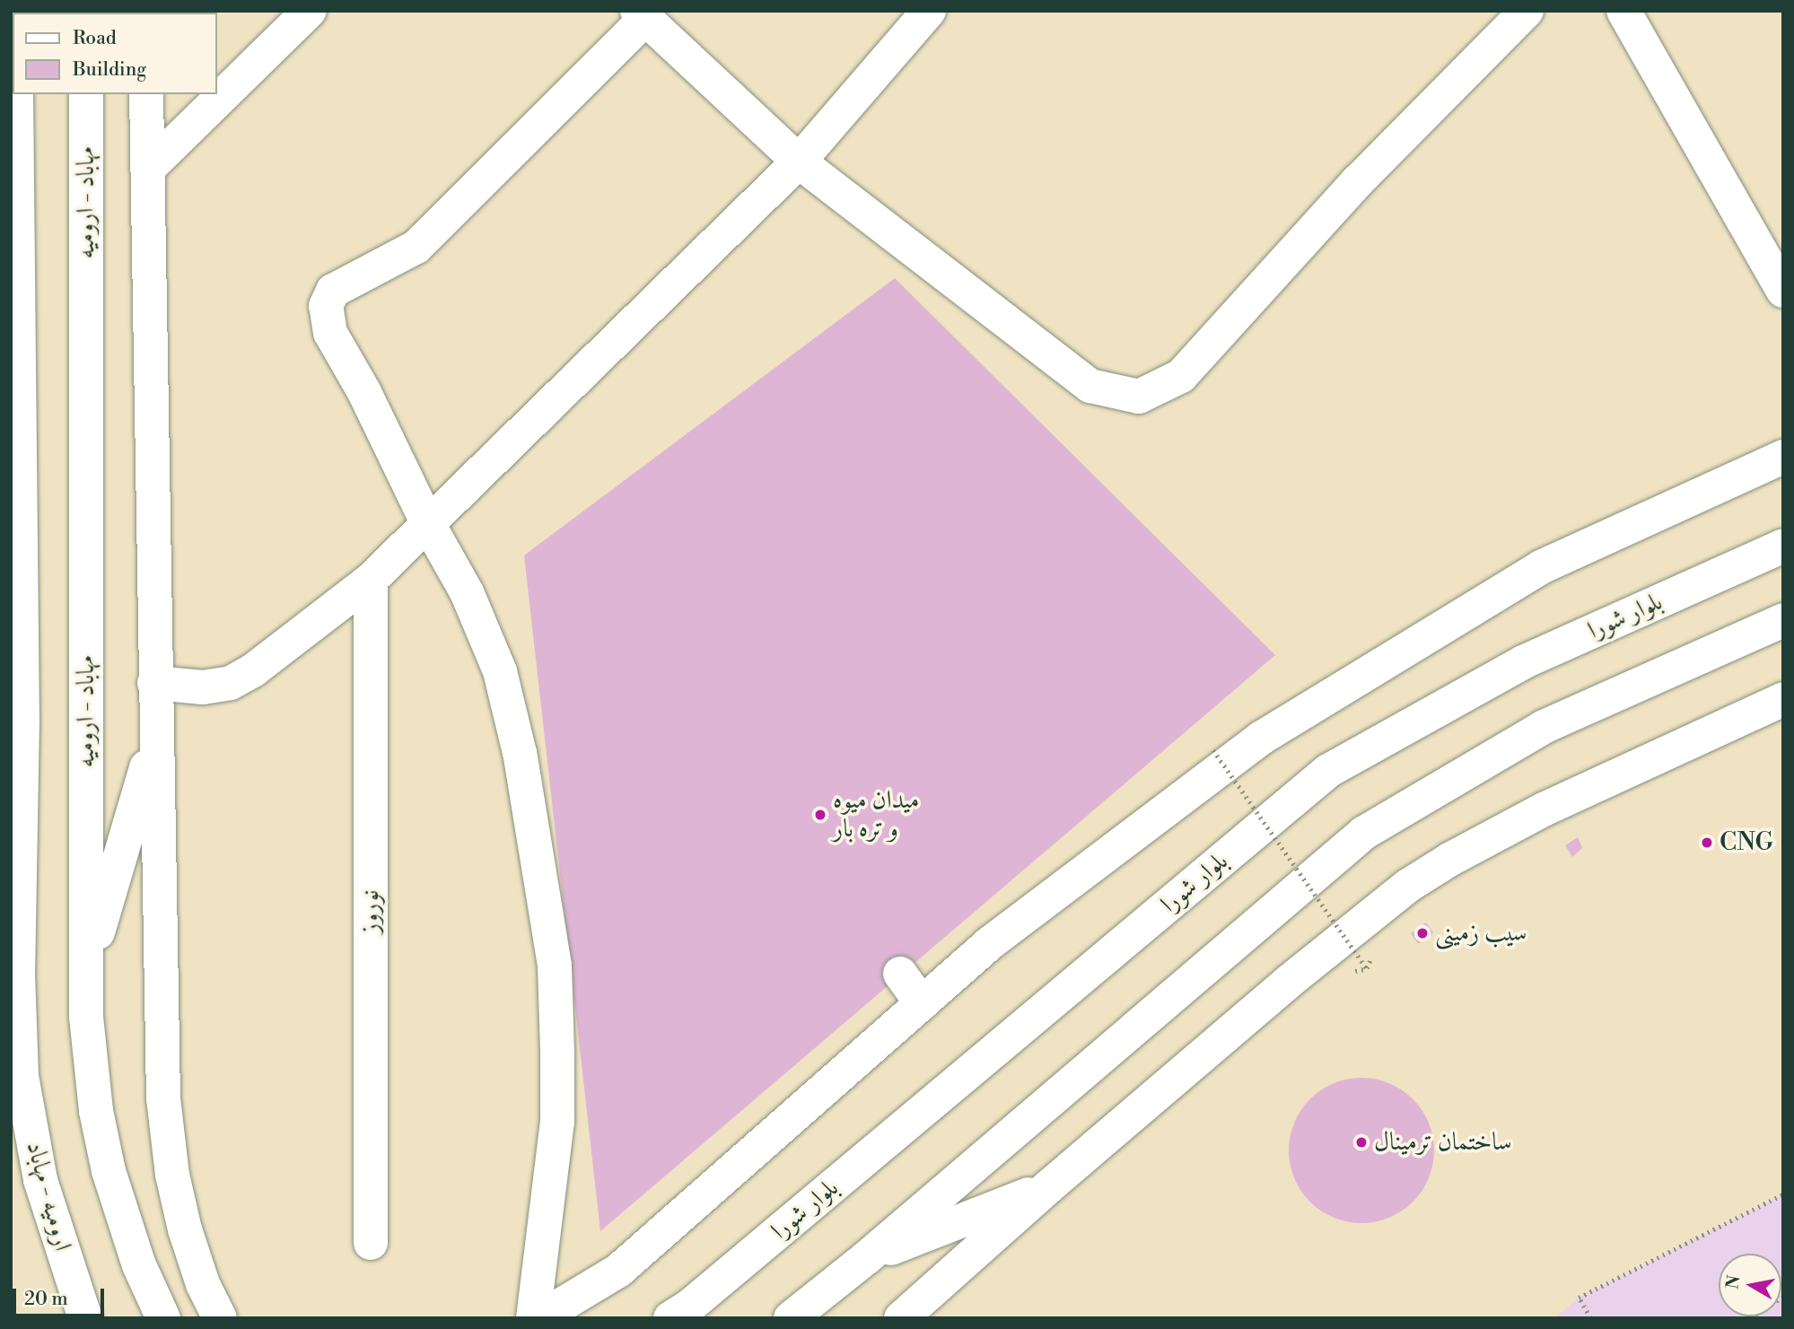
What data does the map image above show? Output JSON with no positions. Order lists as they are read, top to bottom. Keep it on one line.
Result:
{"streets":{"main road":["مهاباد - ارومیه","بلوار شورا","نوروز","ارومیه - مهاباد"]},"places":["میدان میوه و تره بار","CNG","سیب زمینی","ساختمان ترمینال"],"legend":["Road","Building"],"scale_bar":"20 m","north":"left"}
